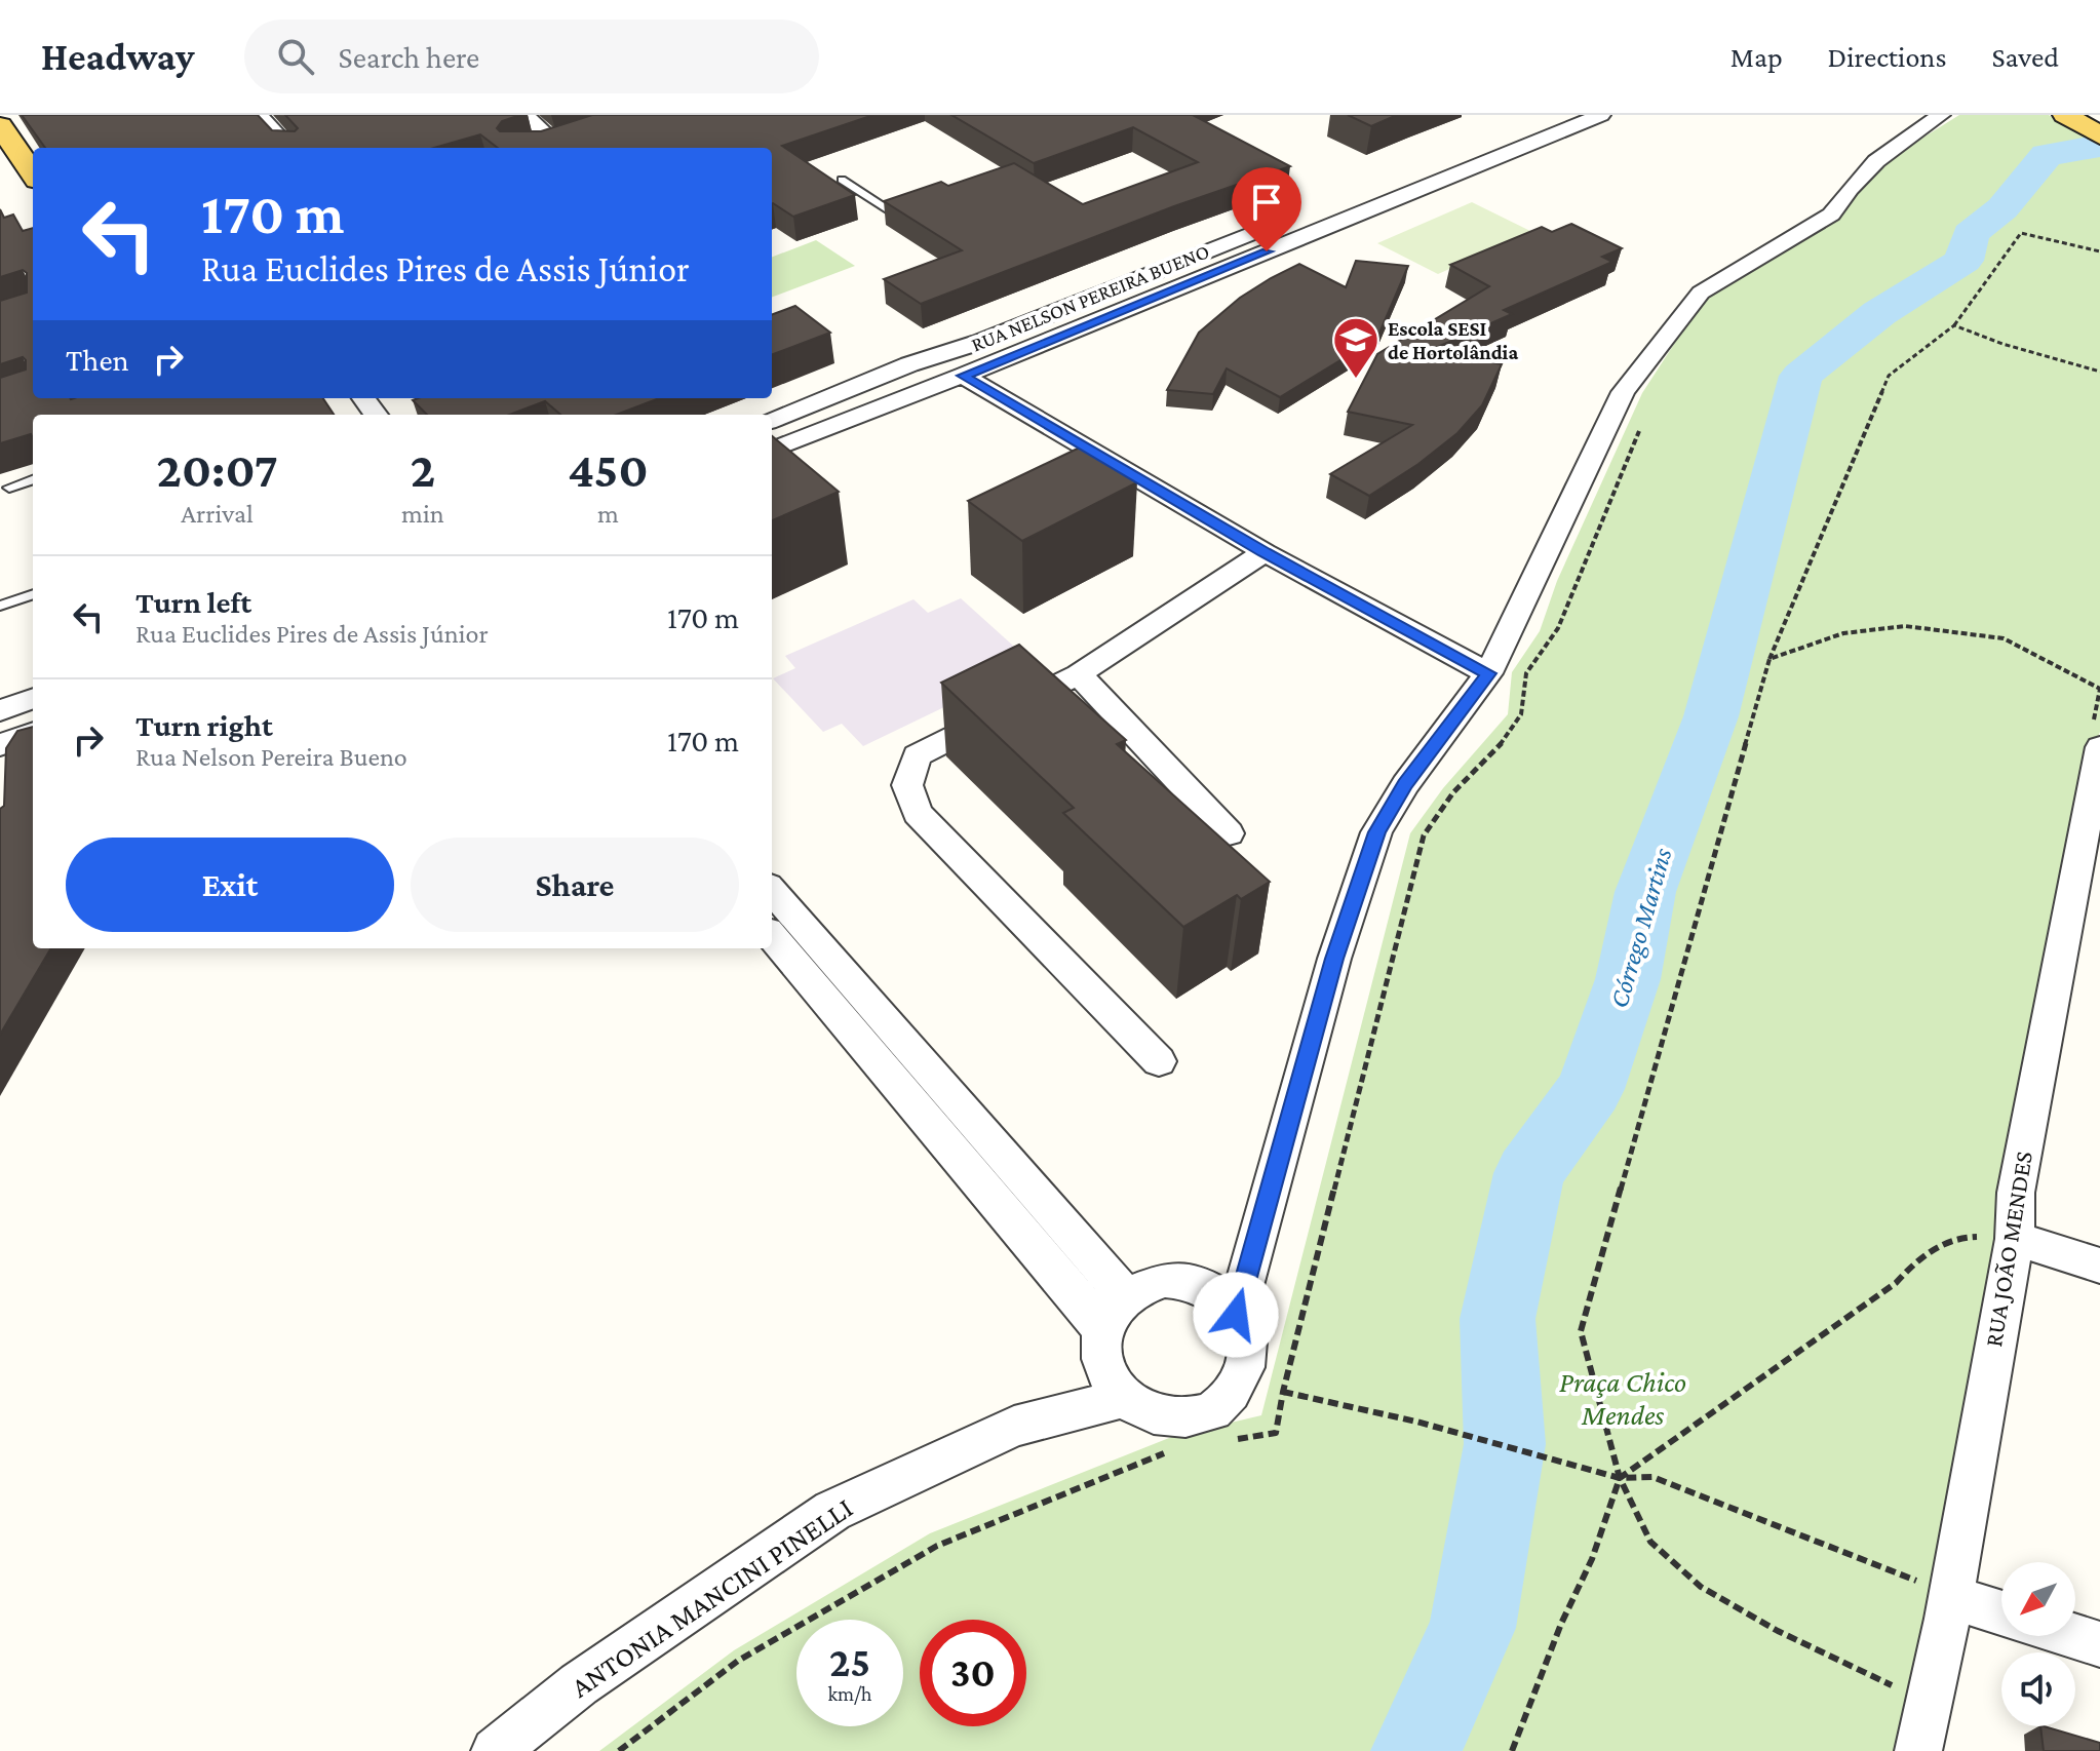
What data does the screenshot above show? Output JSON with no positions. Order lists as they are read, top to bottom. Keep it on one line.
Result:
{"streets":{"street":["RUA NELSON PEREIRA BUENO","RUA JOÃO MENDES","ANTONIA MANCINI PINELLI"]},"water":["Córrego Martins"],"parks":["Praça Chico Mendes"],"places":{"school or university":["Escola SESI de Hortolândia"]},"north":"bottom left","page":{"header":"Headway","search":"Search here","nav":["Map","Directions","Saved"],"turn":["170 m","Rua Euclides Pires de Assis Júnior"],"then":"Then","eta":["20:07","Arrival","2","min","450","m"],"list":[{"name":"Turn left","note":"Rua Euclides Pires de Assis Júnior","value":"170 m"},{"name":"Turn right","note":"Rua Nelson Pereira Bueno","value":"170 m"}],"buttons":["Exit","Share"],"speed":"25 km/h","limit":"30"}}
